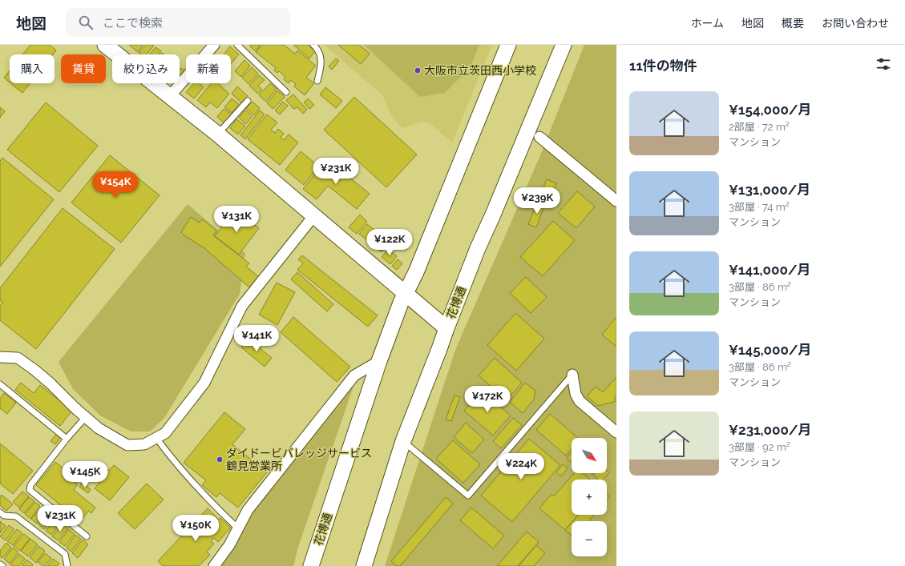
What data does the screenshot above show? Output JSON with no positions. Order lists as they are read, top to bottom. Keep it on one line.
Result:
{"streets":{"street":["花博通"]},"places":["大阪市立茨田西小学校","ダイドービバレッジサービス 鶴見営業所"],"north":"bottom right","page":{"header":"地図","search":"ここで検索","nav":["ホーム","地図","概要","お問い合わせ"],"heading":"11件の物件","chip":["購入","賃貸","絞り込み","新着"],"list":[{"name":"¥154,000/月","note":"2部屋 · 72 m² · マンション"},{"name":"¥131,000/月","note":"3部屋 · 74 m² · マンション"},{"name":"¥141,000/月","note":"3部屋 · 86 m² · マンション"},{"name":"¥145,000/月","note":"3部屋 · 86 m² · マンション"},{"name":"¥231,000/月","note":"3部屋 · 92 m² · マンション"}],"price":["¥231K","¥154K","¥239K","¥131K","¥122K","¥141K","¥172K","¥224K","¥145K","¥231K","¥150K"],"map_buttons":["+","−"]}}
